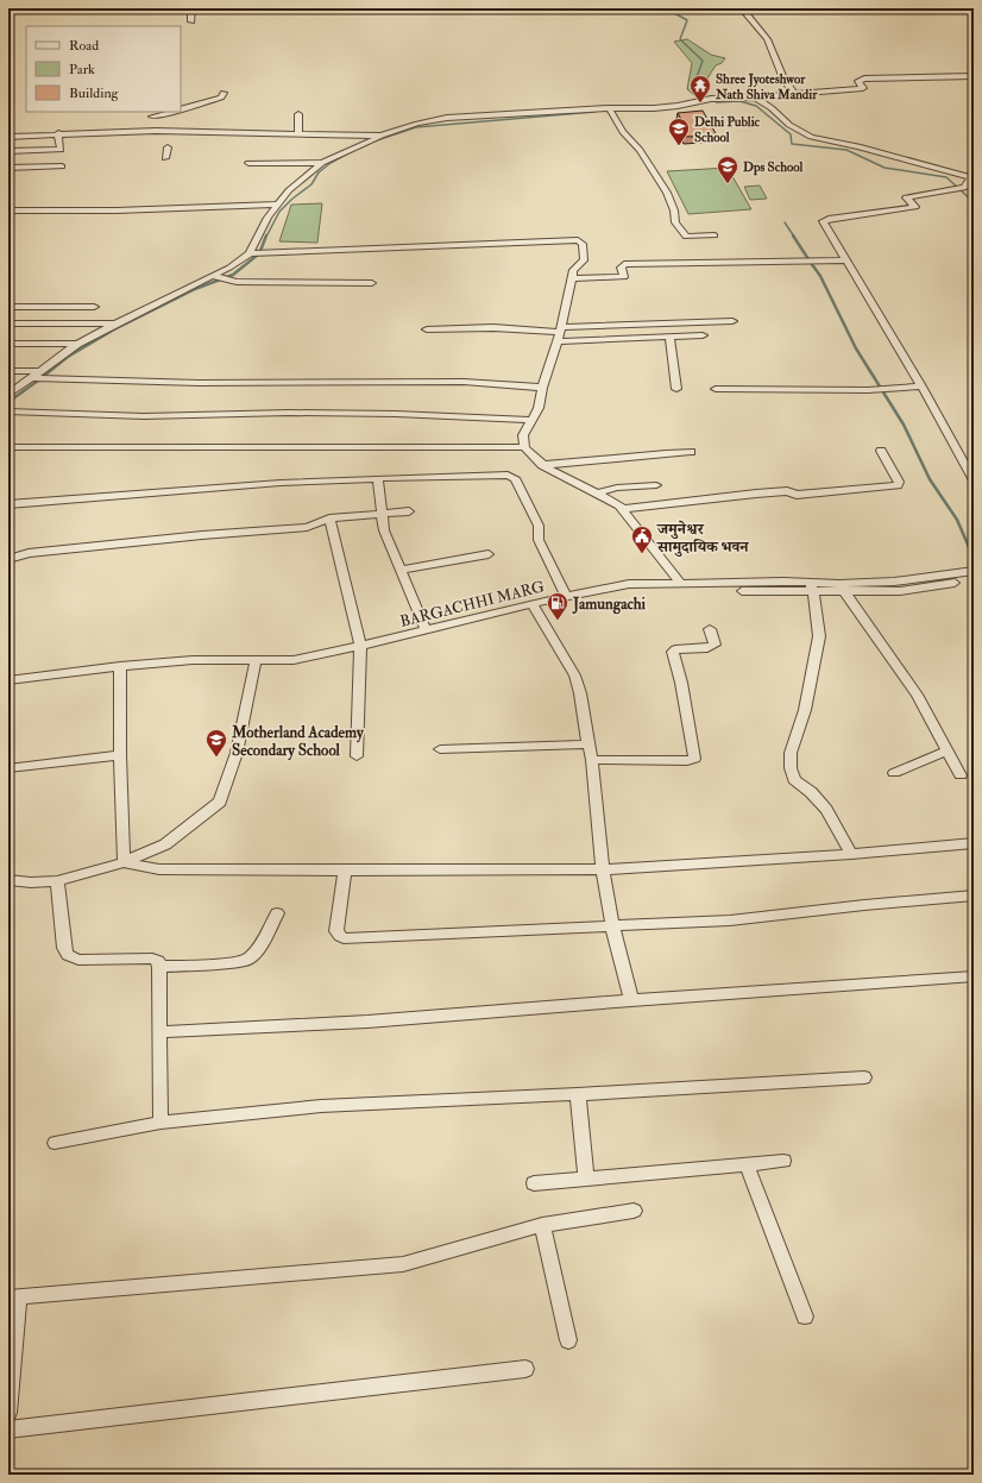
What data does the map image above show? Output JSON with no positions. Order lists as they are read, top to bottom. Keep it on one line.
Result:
{"streets":{"street":["BARGACHHI MARG"]},"places":{"temple":["Shree Jyoteshwor Nath Shiva Mandir"],"school or university":["Delhi Public School","Dps School","Motherland Academy Secondary School"],"public building":["जमुनेश्वर सामुदायिक भवन"],"fuel station":["Jamungachi"]},"legend":["Road","Park","Building"]}
